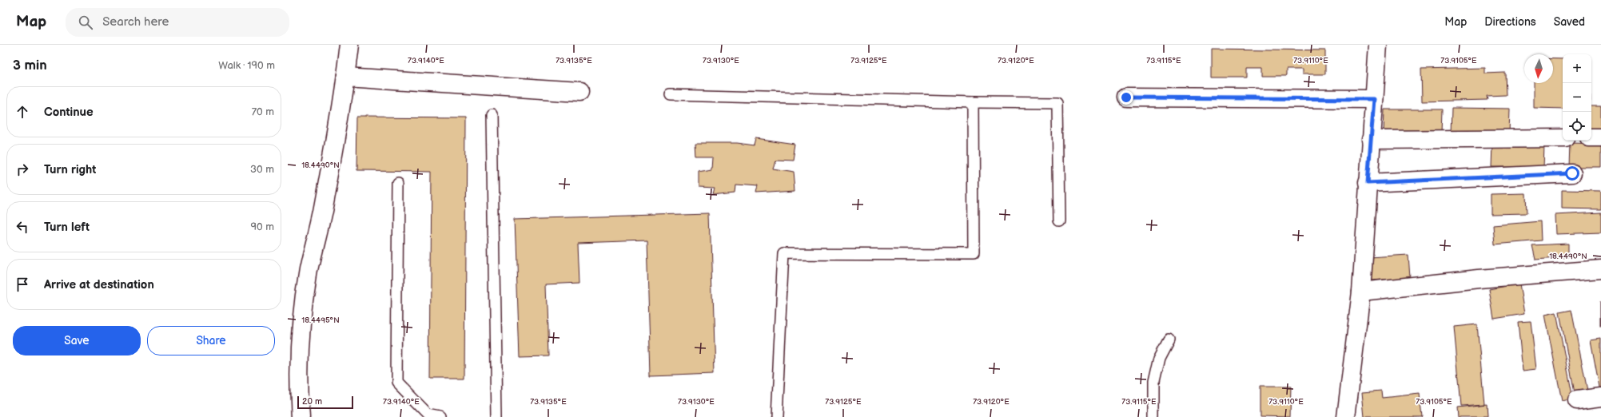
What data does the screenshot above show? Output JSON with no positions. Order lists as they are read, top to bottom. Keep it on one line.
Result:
{"scale_bar":"20 m","north":"bottom","page":{"header":"Map","search":"Search here","nav":["Map","Directions","Saved"],"heading":["3 min","Walk · 190 m"],"map_buttons":["+","−"],"list":[["Continue","70 m"],["Turn right","30 m"],["Turn left","90 m"],"Arrive at destination"],"buttons":["Save","Share"],"scale":"20 m"},"coordinates":["73.9140°E","73.9135°E","73.9130°E","73.9125°E","73.9120°E","73.9115°E","73.9110°E","73.9105°E","18.4490°N","18.4495°N"]}
